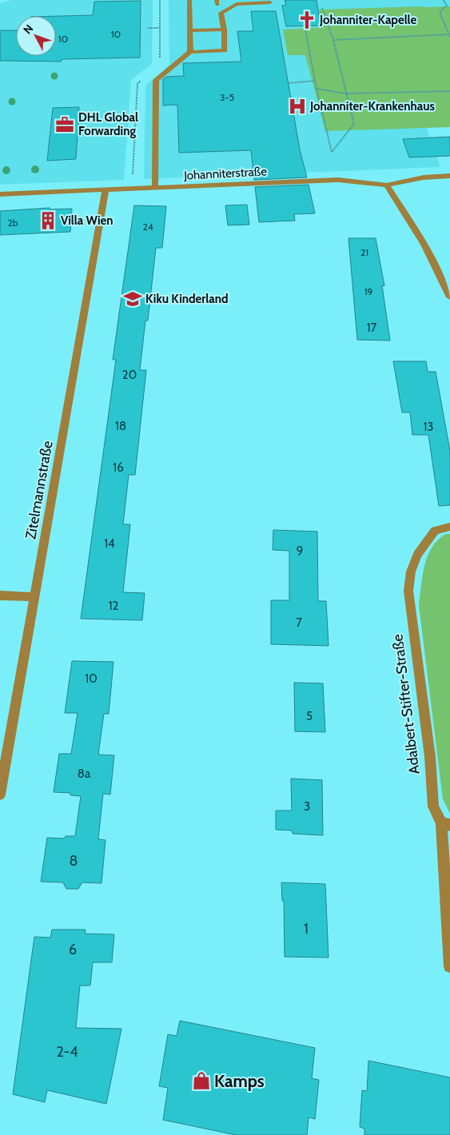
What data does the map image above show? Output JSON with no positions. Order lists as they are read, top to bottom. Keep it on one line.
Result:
{"streets":{"street":["Johanniterstraße","Zitelmannstraße","Adalbert-Stifter-Straße"]},"crossings":[["Johanniterstraße","Zitelmannstraße"]],"places":{"church":["Johanniter-Kapelle"],"hospital":["Johanniter-Krankenhaus"],"office":["DHL Global Forwarding"],"building":["Villa Wien"],"school or university":["Kiku Kinderland"],"shop":["Kamps"]},"house_numbers":["10","10","3-5","2b","24","21","19","17","20","18","13","16","14","9","12","7","10","5","8a","3","8","1","6","2-4"],"north":"top left"}
